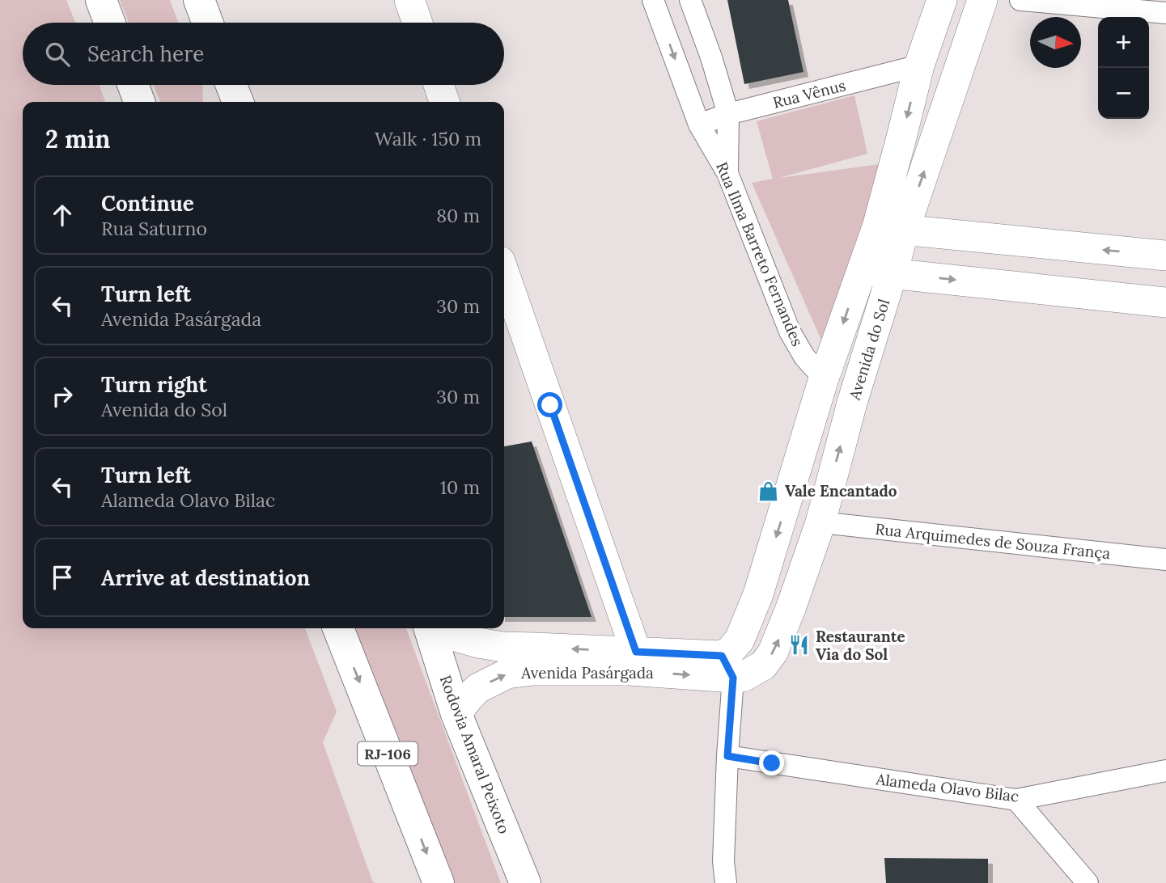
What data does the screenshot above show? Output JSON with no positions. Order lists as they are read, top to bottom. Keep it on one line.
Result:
{"streets":{"highway":["RJ-106","Rodovia Amaral Peixoto"],"main road":["Avenida do Sol","Avenida Pasárgada"],"street":["Rua Vênus","Rua Ilma Barreto Fernandes","Rua Arquimedes de Souza França","Alameda Olavo Bilac"]},"crossings":[["Rua Vênus","Rua Ilma Barreto Fernandes"],["Rua Vênus","Avenida do Sol"],["Rua Ilma Barreto Fernandes","Avenida do Sol"],["Avenida do Sol","Rua Arquimedes de Souza França"],["Avenida do Sol","Avenida Pasárgada"],["Avenida Pasárgada","Rodovia Amaral Peixoto"]],"places":{"shop":["Vale Encantado"],"restaurant":["Restaurante Via do Sol"]},"north":"right","page":{"map_buttons":["+","−"],"search":"Search here","heading":["2 min","Walk · 150 m"],"list":[["Continue","Rua Saturno","80 m"],["Turn left","Avenida Pasárgada","30 m"],["Turn right","Avenida do Sol","30 m"],["Turn left","Alameda Olavo Bilac","10 m"],"Arrive at destination"]}}
